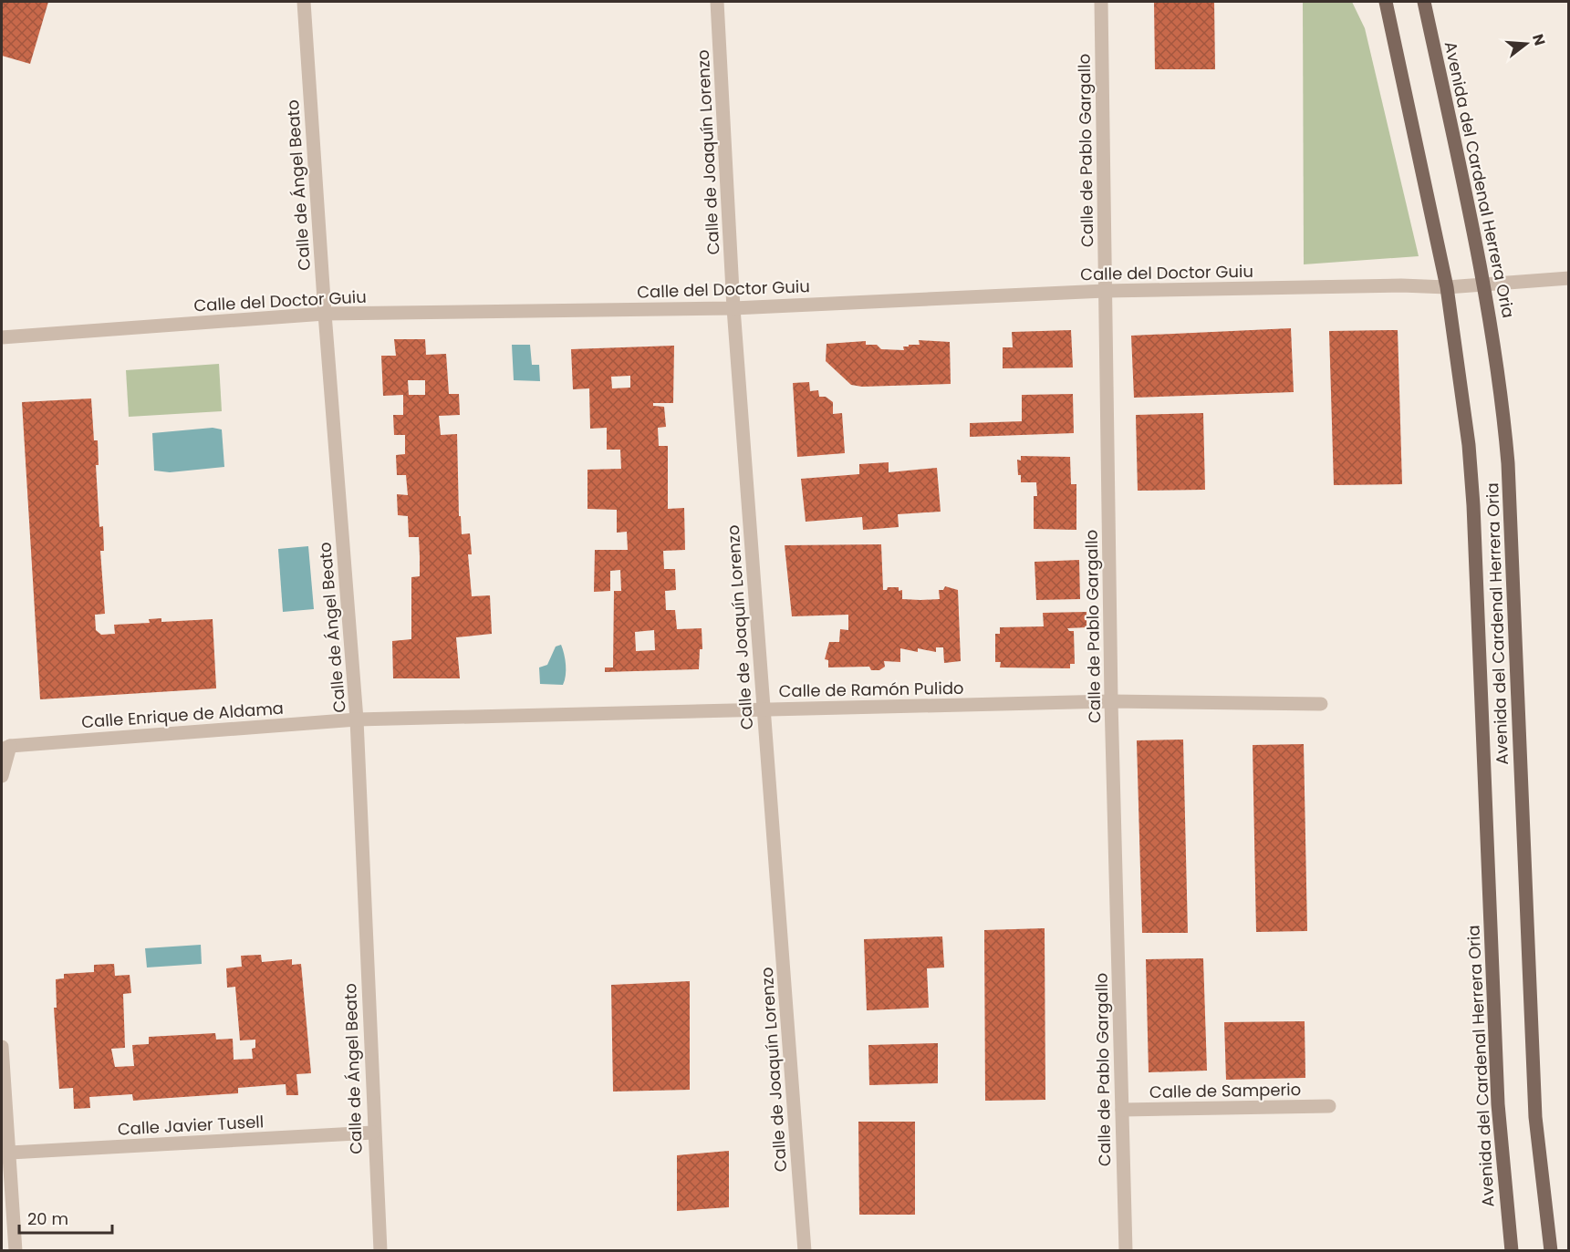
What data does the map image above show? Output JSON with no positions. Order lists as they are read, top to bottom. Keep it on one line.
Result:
{"streets":{"main road":["Avenida del Cardenal Herrera Oria"],"street":["Calle de Pablo Gargallo","Calle de Joaquín Lorenzo","Calle de Ángel Beato","Calle del Doctor Guiu","Calle de Ramón Pulido","Calle Enrique de Aldama","Calle de Samperio","Calle Javier Tusell"]},"crossings":[["Calle de Pablo Gargallo","Calle del Doctor Guiu"],["Calle de Pablo Gargallo","Calle de Ramón Pulido"],["Calle de Pablo Gargallo","Calle de Samperio"],["Calle de Joaquín Lorenzo","Calle del Doctor Guiu"],["Calle de Joaquín Lorenzo","Calle de Ramón Pulido"],["Avenida del Cardenal Herrera Oria","Calle del Doctor Guiu"],["Calle de Ángel Beato","Calle del Doctor Guiu"],["Calle de Ángel Beato","Calle de Ramón Pulido"],["Calle de Ángel Beato","Calle Enrique de Aldama"],["Calle de Ángel Beato","Calle Javier Tusell"],["Calle de Ramón Pulido","Calle Enrique de Aldama"]],"scale_bar":"20 m","north":"right"}
